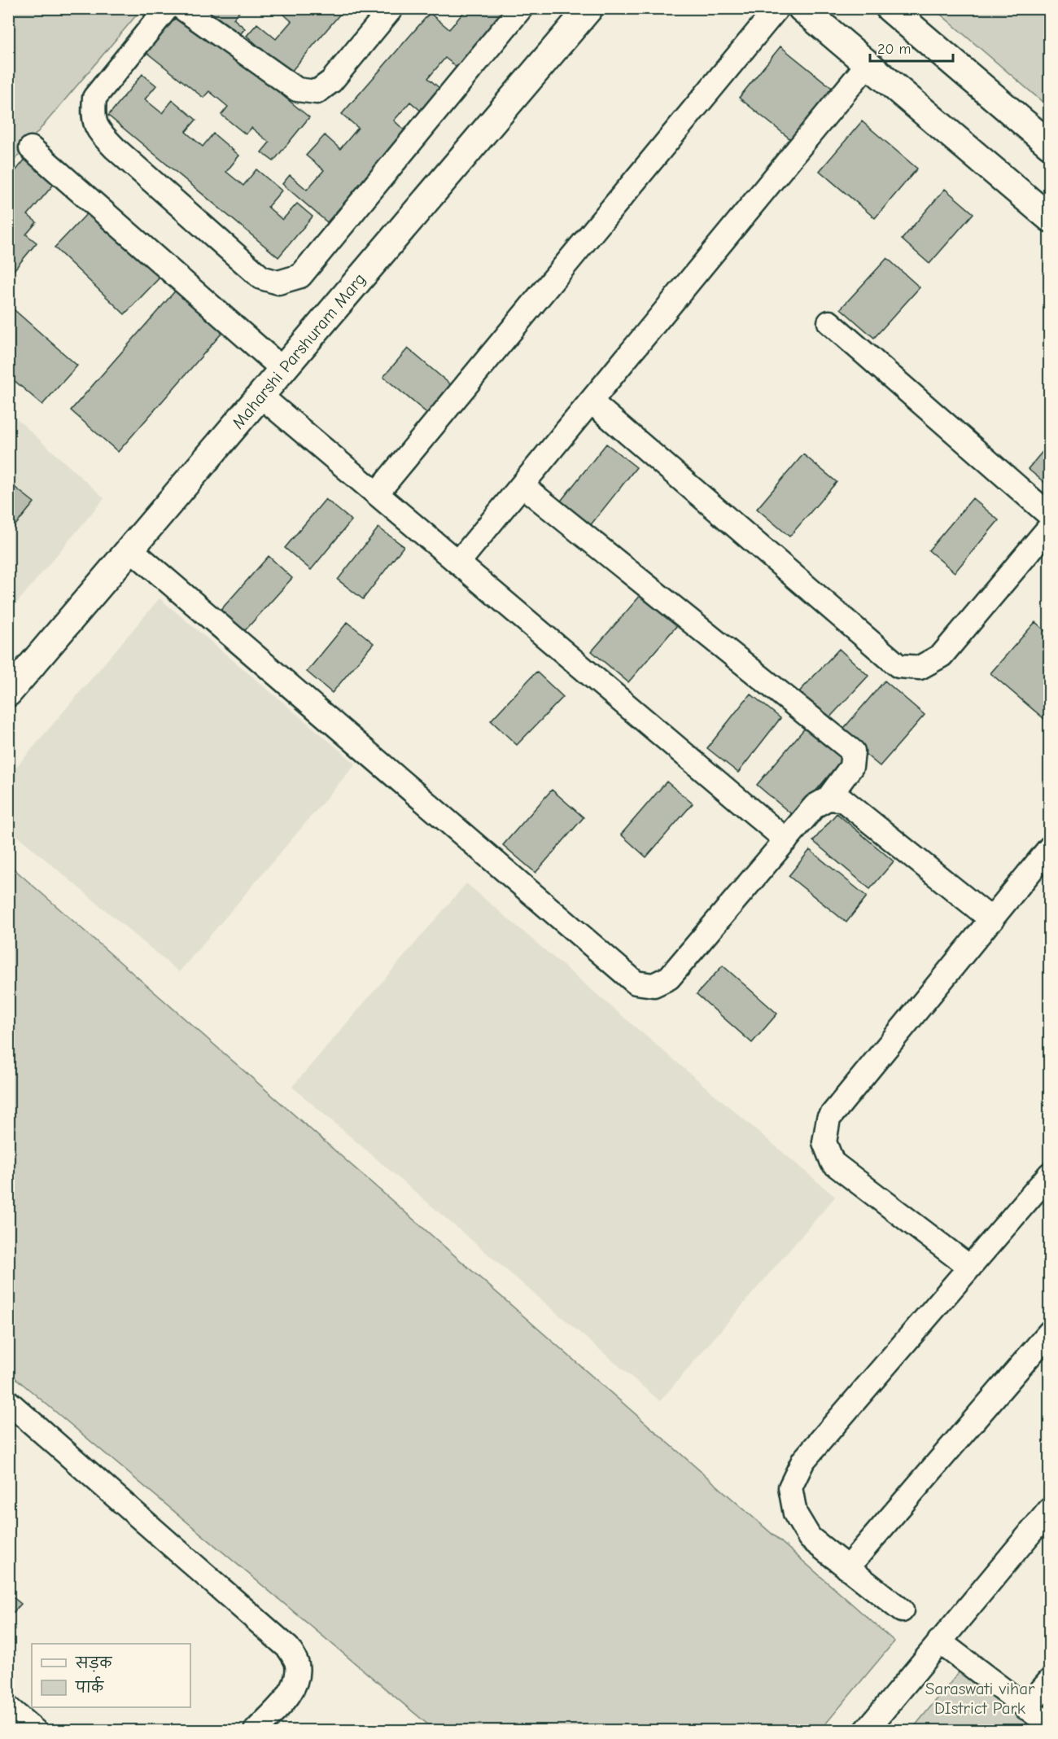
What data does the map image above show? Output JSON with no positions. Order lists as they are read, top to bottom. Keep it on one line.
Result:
{"streets":{"street":["Maharshi Parshuram Marg"]},"parks":["Saraswati vihar DIstrict Park"],"legend":["सड़क","पार्क"],"scale_bar":"20 m"}
